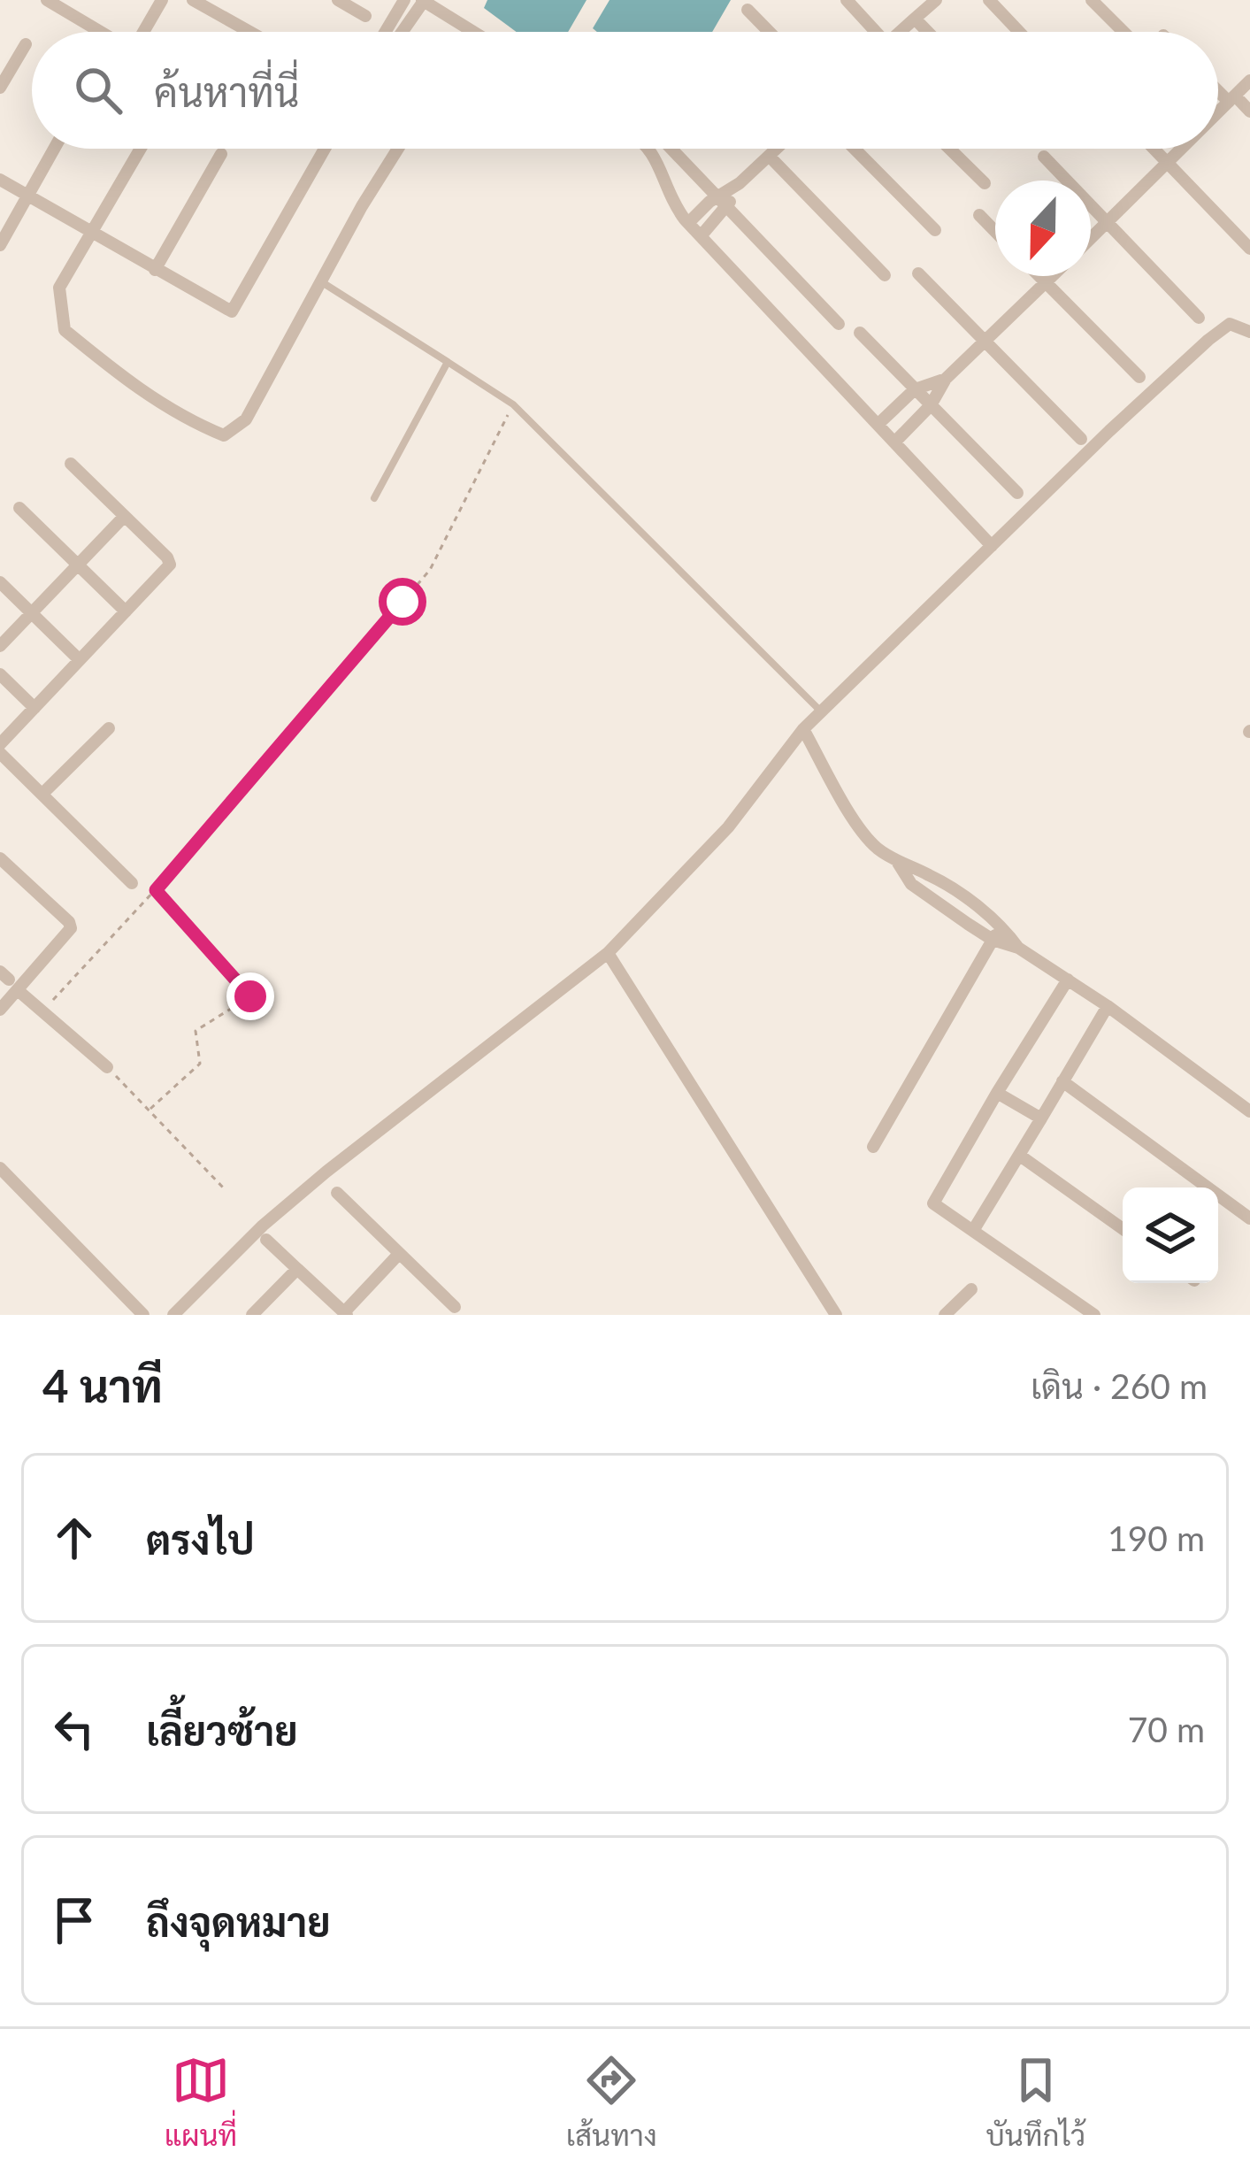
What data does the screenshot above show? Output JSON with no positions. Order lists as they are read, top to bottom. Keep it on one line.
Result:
{"north":"bottom","page":{"search":"ค้นหาที่นี่","heading":["4 นาที","เดิน · 260 m"],"list":[["ตรงไป","190 m"],["เลี้ยวซ้าย","70 m"],"ถึงจุดหมาย"],"nav":["แผนที่","เส้นทาง","บันทึกไว้"]}}
